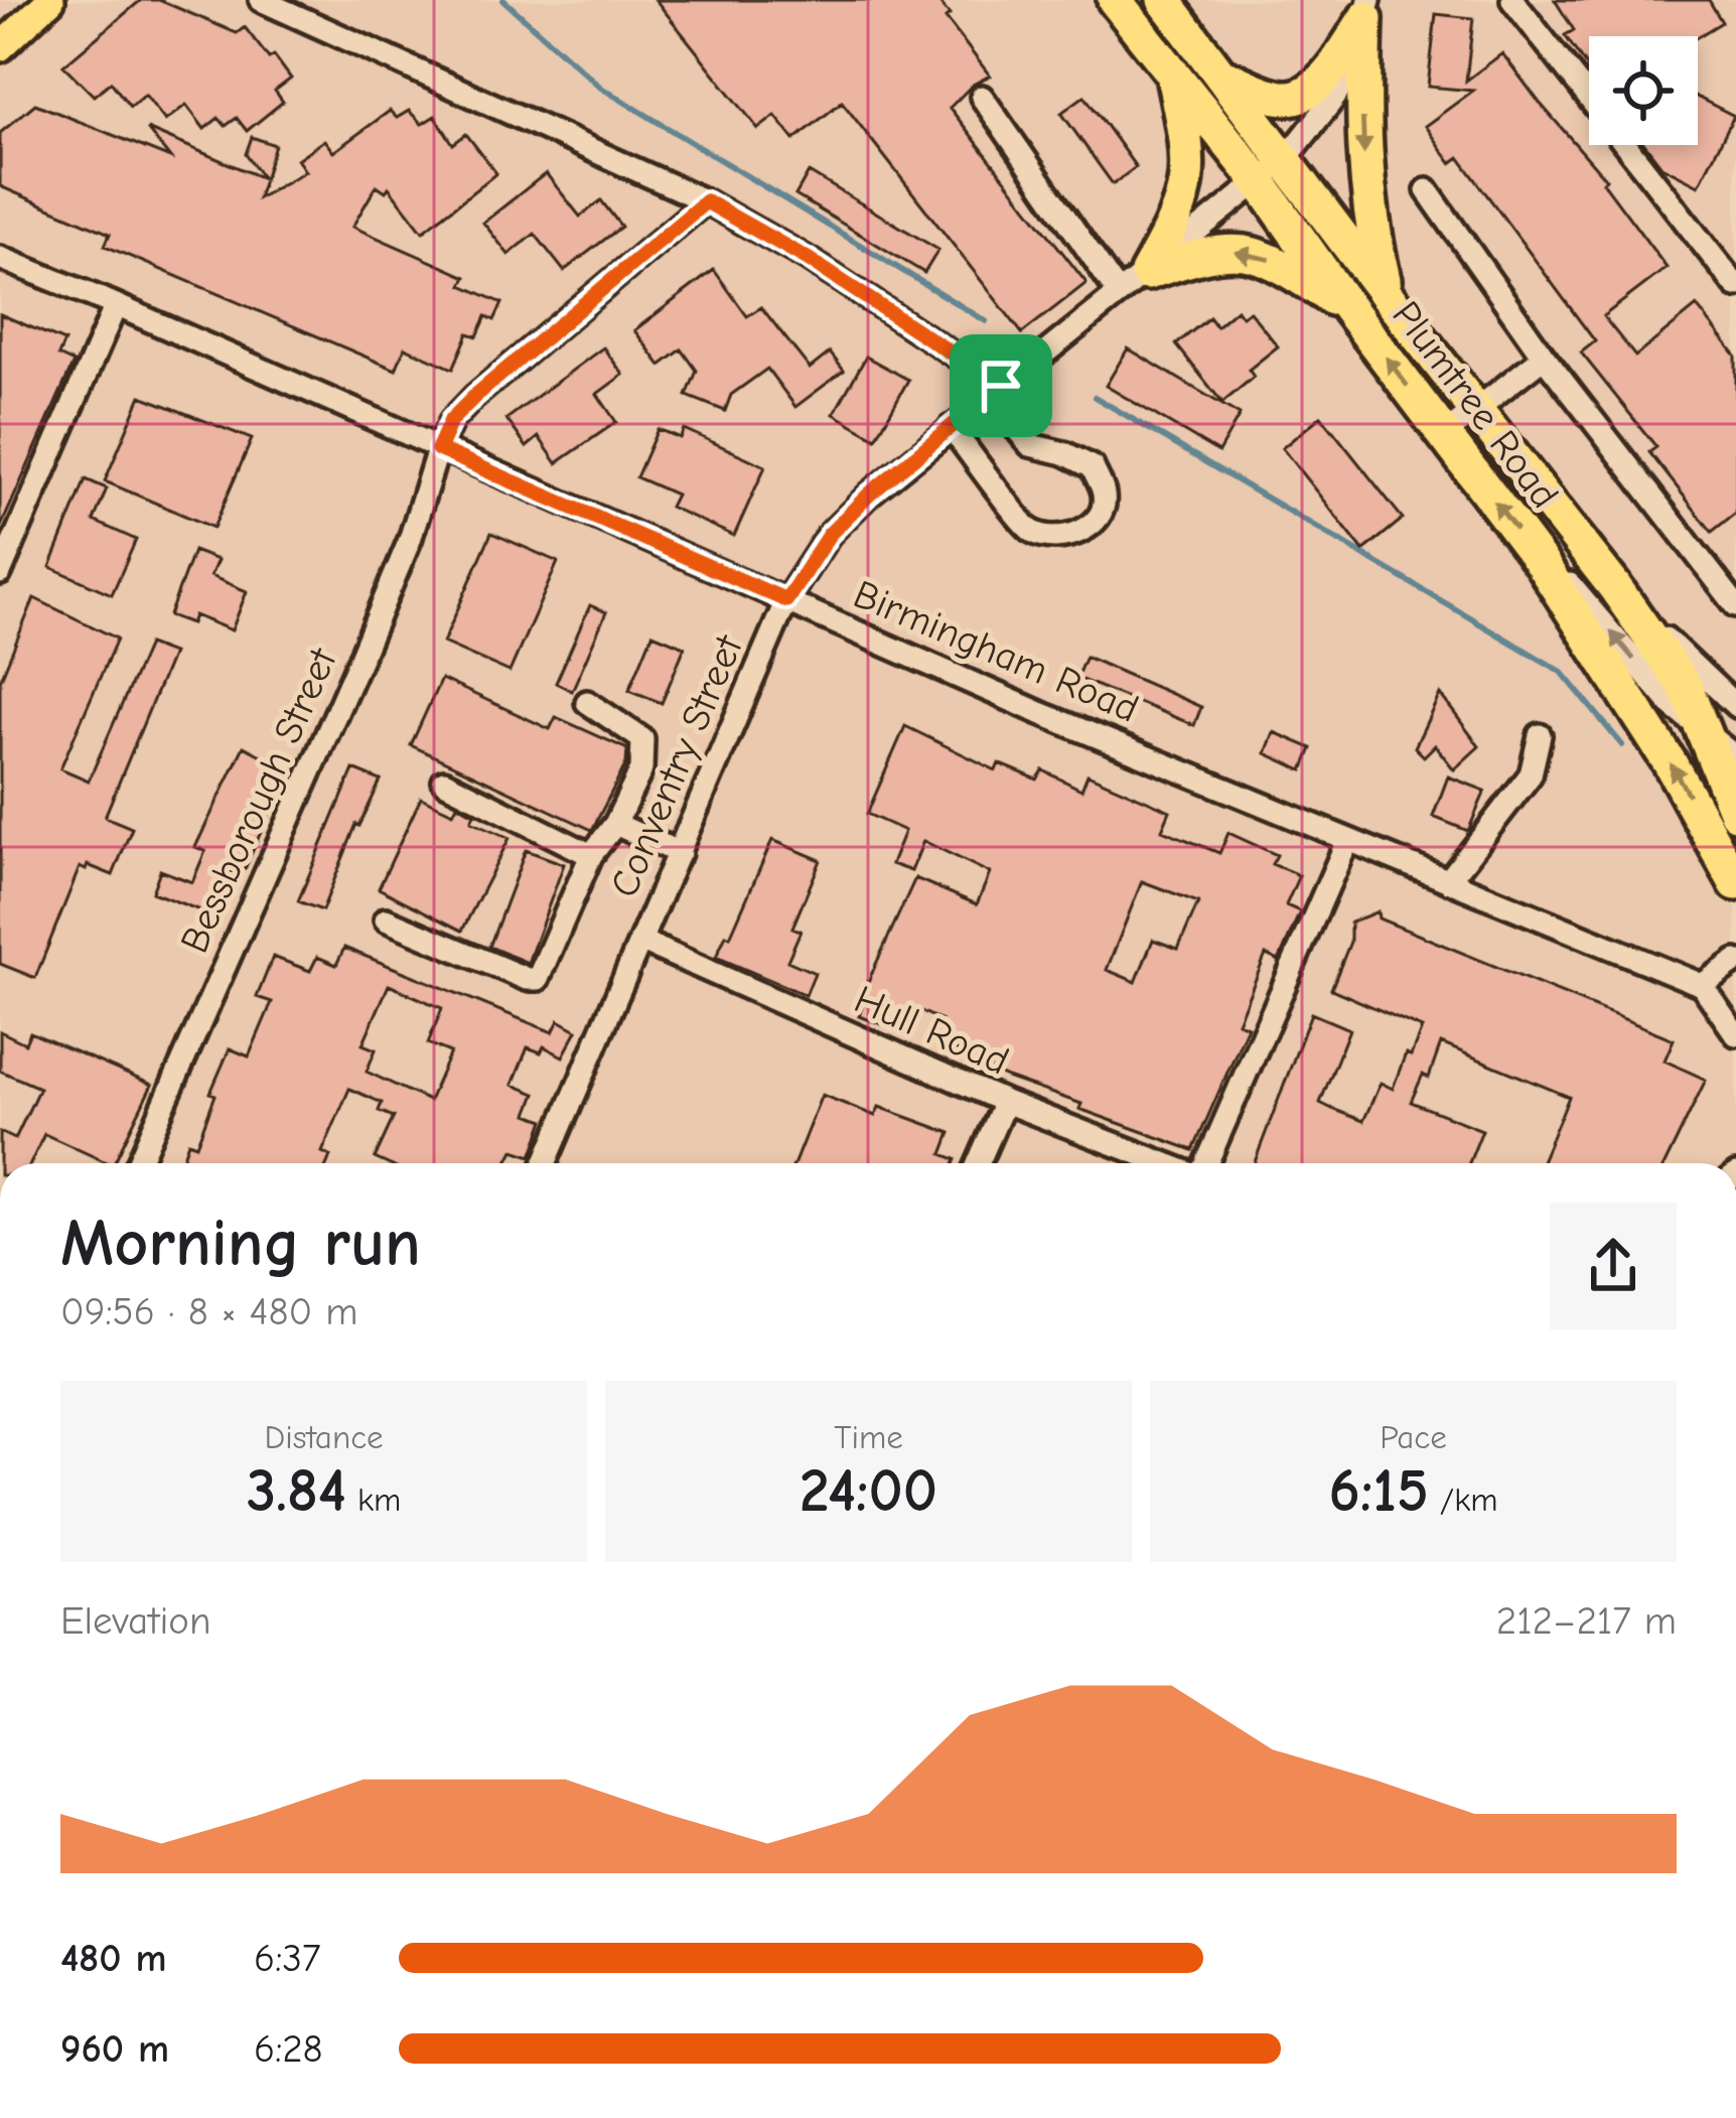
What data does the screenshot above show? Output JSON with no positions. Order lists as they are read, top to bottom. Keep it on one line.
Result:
{"streets":{"highway":["Plumtree Road"],"street":["Birmingham Road","Conventry Street","Bessborough Street","Hull Road"]},"crossings":[["Plumtree Road","Conventry Street"],["Birmingham Road","Conventry Street"],["Birmingham Road","Bessborough Street"],["Conventry Street","Hull Road"]],"page":{"heading":["Morning run","09:56 · 8 × 480 m"],"stats":[["Distance","3.84 km"],["Time","24:00"],["Pace","6:15 /km"]],"chart":["Elevation","212–217 m"],"list":[{"name":"480 m","note":"6:37"},{"name":"960 m","note":"6:28"}]}}
